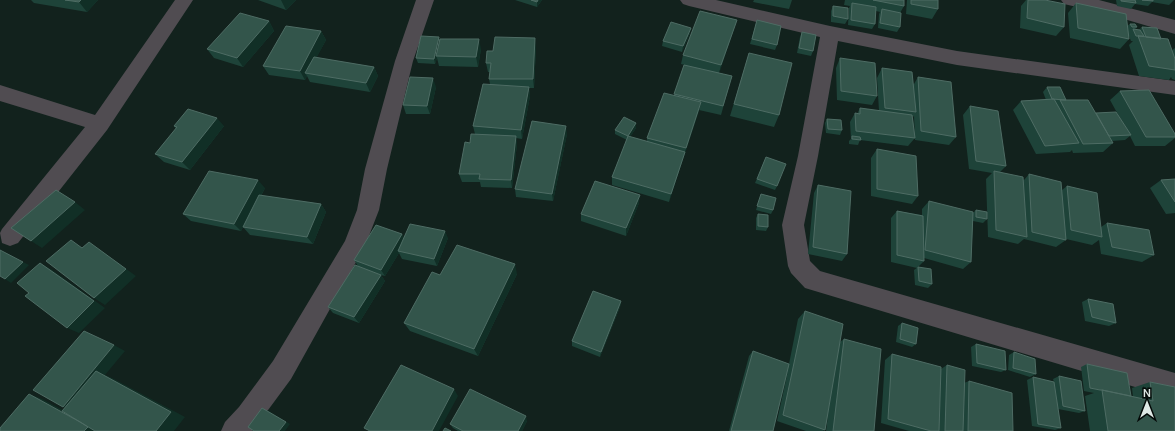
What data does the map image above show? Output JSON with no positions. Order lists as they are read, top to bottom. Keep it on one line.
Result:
{"north":"top"}
